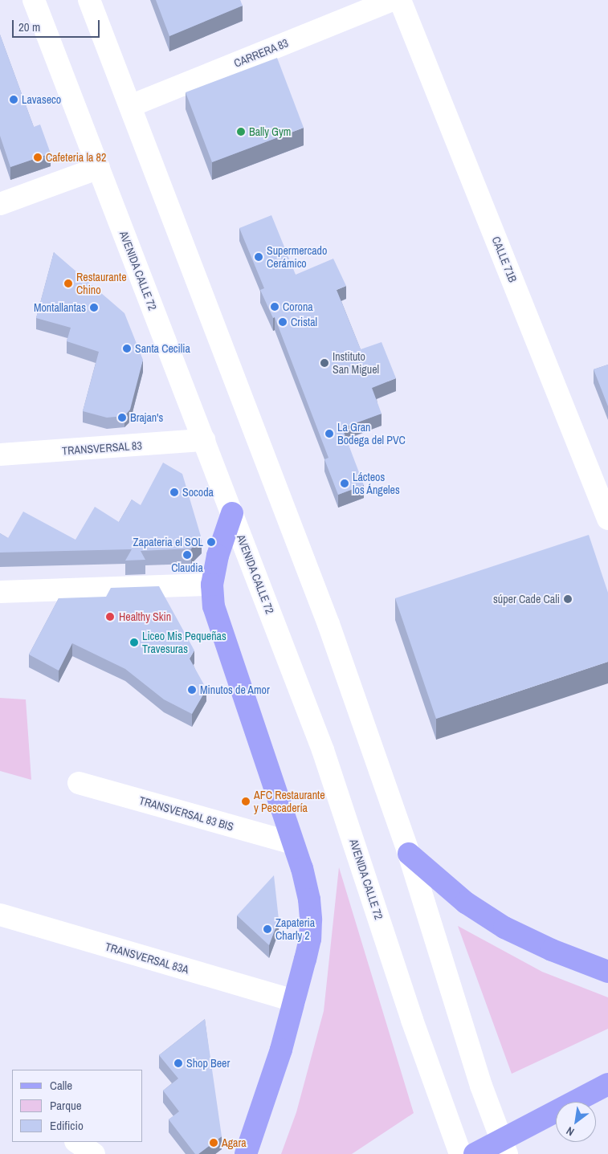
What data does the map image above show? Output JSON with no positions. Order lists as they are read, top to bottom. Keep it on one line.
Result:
{"streets":{"main road":["CARRERA 83","CALLE 71B","AVENIDA CALLE 72","TRANSVERSAL 83","TRANSVERSAL 83 BIS","TRANSVERSAL 83A"]},"crossings":[["AVENIDA CALLE 72","TRANSVERSAL 83"]],"places":["Lavaseco","Bally Gym","Cafeteria la 82","Supermercado Cerámico","Restaurante Chino","Corona","Montallantas","Cristal","Santa Cecilia","Instituto San Miguel","Brajan's","La Gran Bodega del PVC","Lácteos los Ángeles","Socoda","Zapateria el SOL","Claudia","súper Cade Cali","Healthy Skin","Liceo Mis Pequeñas Travesuras","Minutos de Amor","AFC Restaurante y Pescadería","Zapateria Charly 2","Shop Beer","Agara"],"legend":["Calle","Parque","Edificio"],"scale_bar":"20 m","north":"bottom left"}
